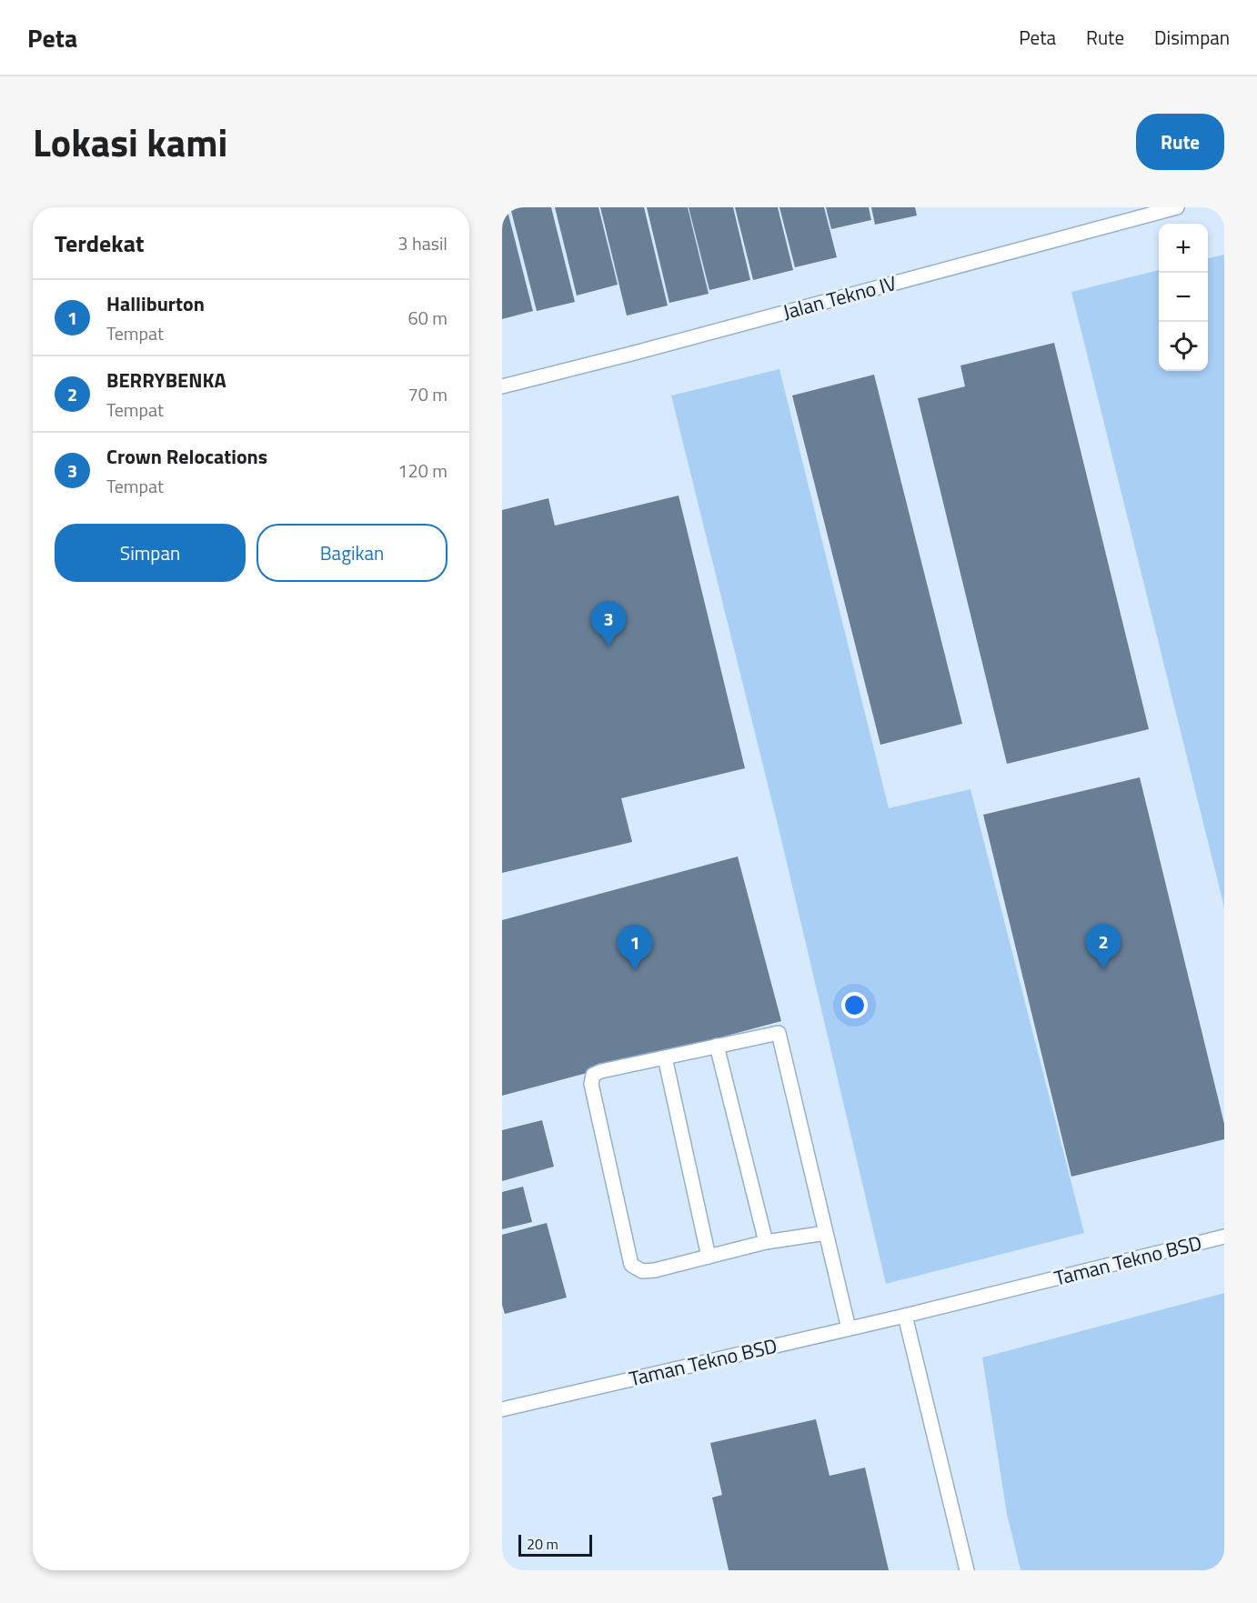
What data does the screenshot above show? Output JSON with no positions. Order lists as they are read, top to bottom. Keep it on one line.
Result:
{"streets":{"lane":["Jalan Tekno IV","Taman Tekno BSD"]},"scale_bar":"20 m","page":{"header":"Peta","nav":["Peta","Rute","Disimpan"],"title":"Lokasi kami","buttons":["Rute",["Simpan","Bagikan"]],"heading":["Terdekat","3 hasil"],"map_buttons":["+","−"],"list":[{"mark":"1","name":"Halliburton","note":"Tempat","value":"60 m"},{"mark":"2","name":"BERRYBENKA","note":"Tempat","value":"70 m"},{"mark":"3","name":"Crown Relocations","note":"Tempat","value":"120 m"}],"pins":["3","2","1"],"scale":"20 m"}}
